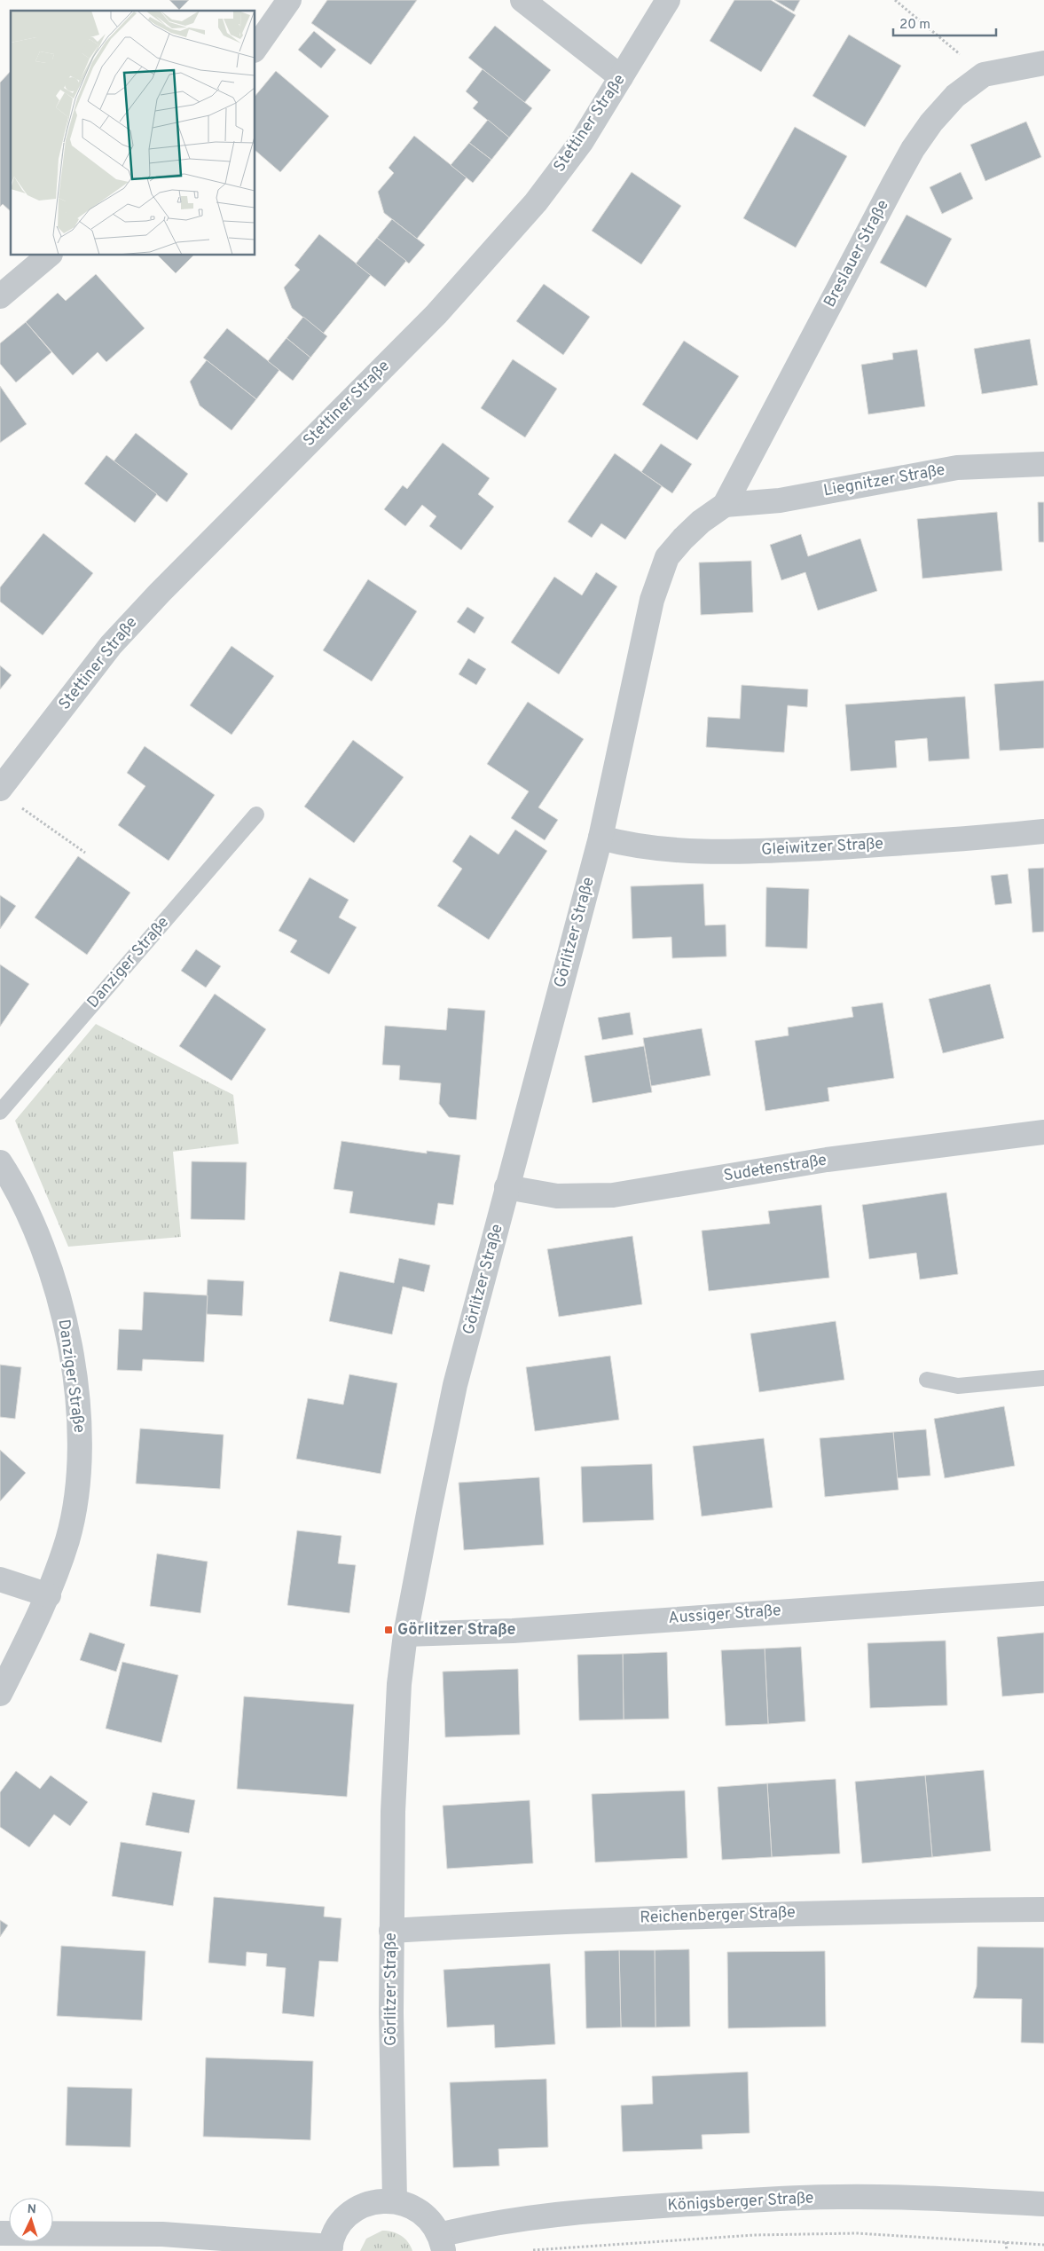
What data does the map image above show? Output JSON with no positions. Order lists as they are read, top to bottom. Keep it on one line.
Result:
{"streets":{"street":["Stettiner Straße","Breslauer Straße","Liegnitzer Straße","Gleiwitzer Straße","Görlitzer Straße","Danziger Straße","Sudetenstraße","Aussiger Straße","Reichenberger Straße","Königsberger Straße"]},"crossings":[["Breslauer Straße","Liegnitzer Straße"],["Breslauer Straße","Görlitzer Straße"],["Liegnitzer Straße","Görlitzer Straße"],["Gleiwitzer Straße","Görlitzer Straße"],["Görlitzer Straße","Sudetenstraße"],["Görlitzer Straße","Aussiger Straße"],["Görlitzer Straße","Reichenberger Straße"],["Görlitzer Straße","Königsberger Straße"]],"places":{"transit":["Görlitzer Straße"]},"scale_bar":"20 m","north":"top"}
